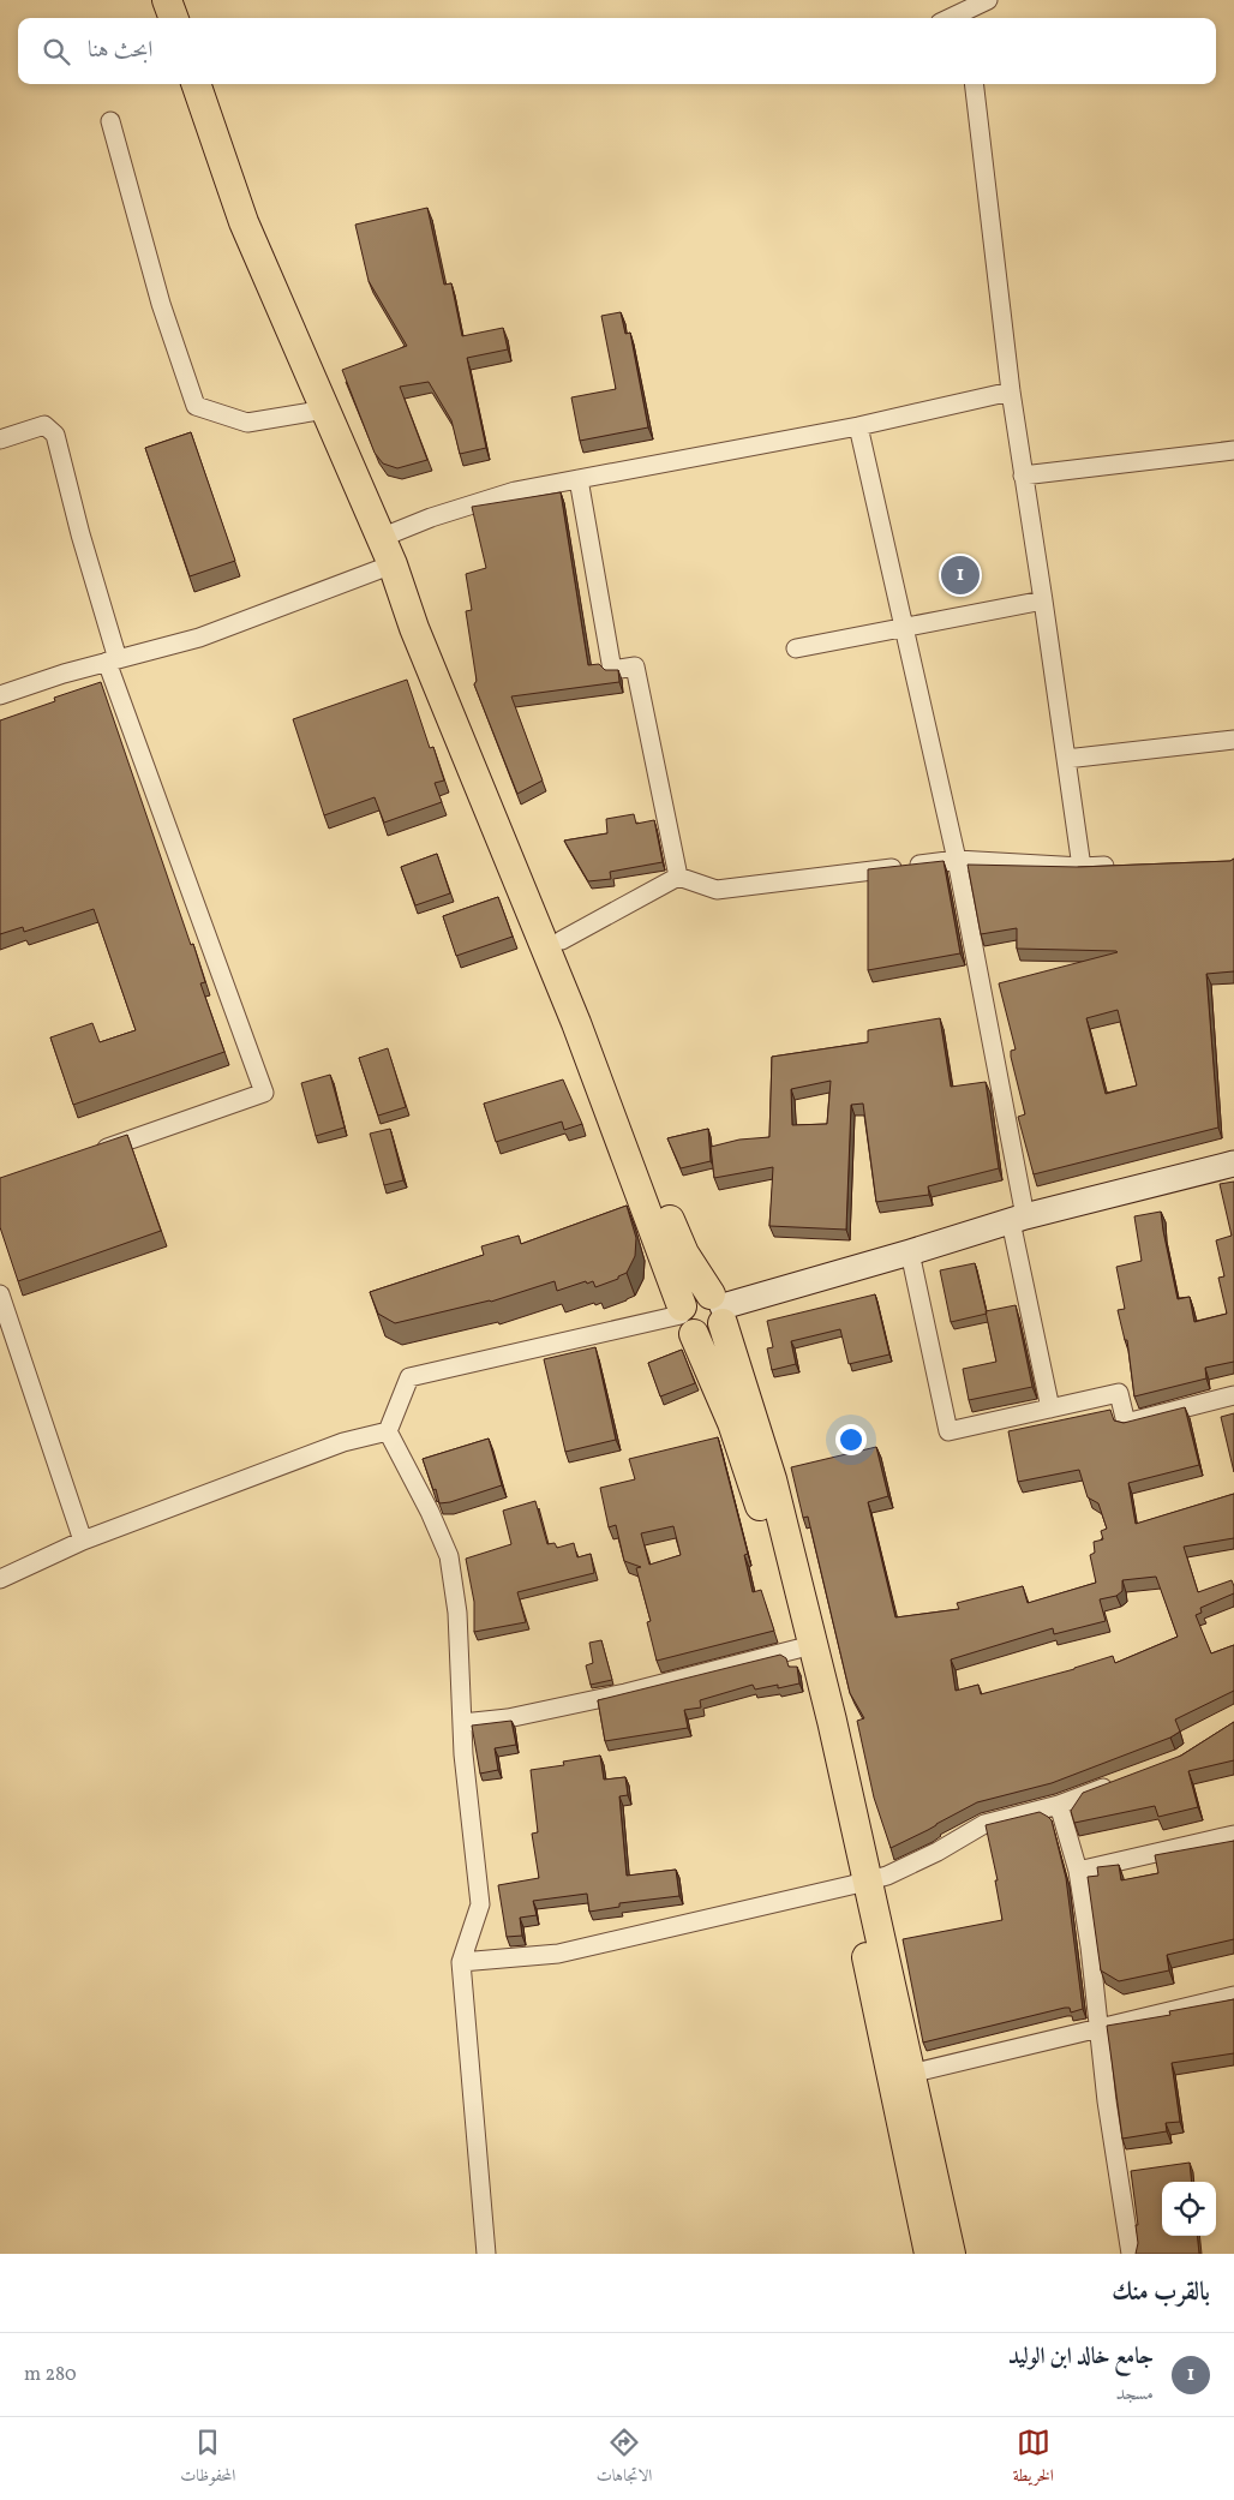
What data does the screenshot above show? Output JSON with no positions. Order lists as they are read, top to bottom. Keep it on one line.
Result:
{"page":{"search":"ابحث هنا","pins":"1","heading":"بالقرب منك","list":[{"mark":"1","name":"جامع خالد ابن الوليد","note":"مسجد","value":"280 m"}],"nav":["الخريطة","الاتجاهات","المحفوظات"]}}
